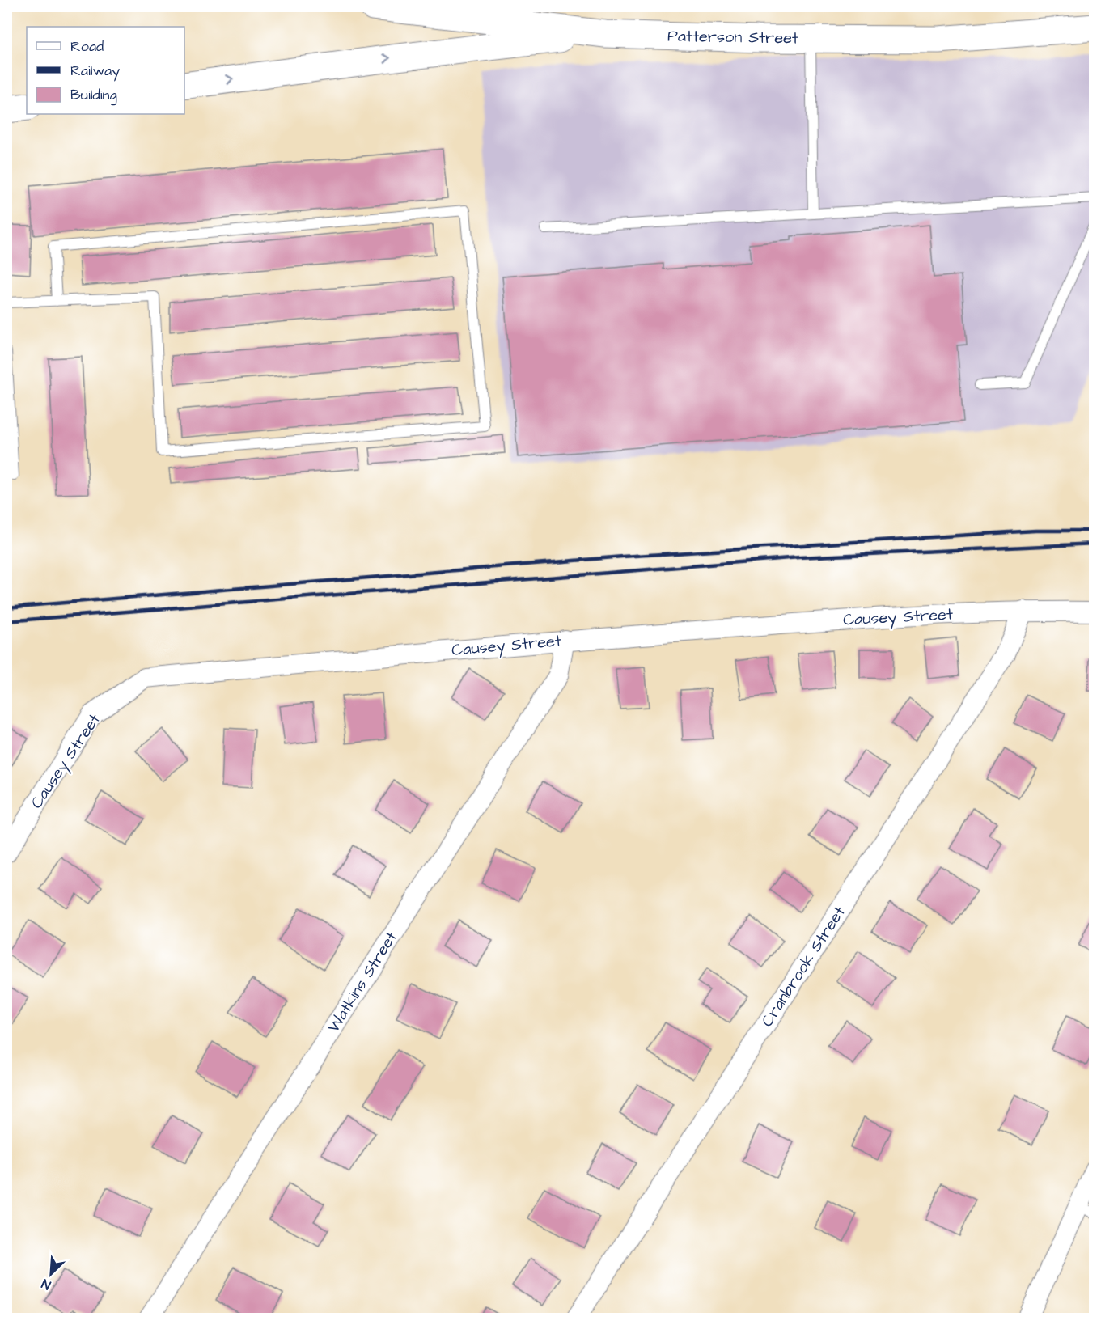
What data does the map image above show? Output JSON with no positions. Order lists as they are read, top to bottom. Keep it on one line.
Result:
{"streets":{"main road":["Patterson Street"],"street":["Causey Street","Cranbrook Street","Watkins Street"]},"crossings":[["Causey Street","Cranbrook Street"],["Causey Street","Watkins Street"]],"legend":["Road","Railway","Building"],"north":"bottom left"}
